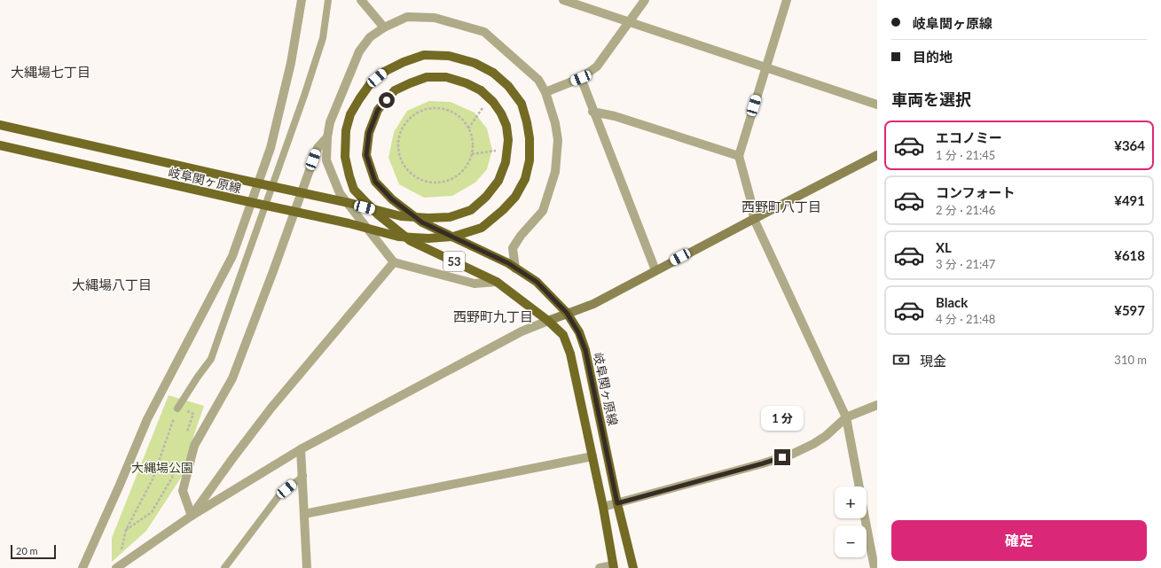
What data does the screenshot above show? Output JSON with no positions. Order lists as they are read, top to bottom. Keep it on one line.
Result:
{"streets":{"main road":["岐阜関ヶ原線","53"]},"districts":["大縄場七丁目","西野町八丁目","大縄場八丁目","西野町九丁目"],"parks":["大縄場公園"],"scale_bar":"20 m","page":{"banner":["岐阜関ヶ原線","目的地"],"heading":"車両を選択","list":[{"name":"エコノミー","note":"1 分 · 21:45","value":"¥364"},{"name":"コンフォート","note":"2 分 · 21:46","value":"¥491"},{"name":"XL","note":"3 分 · 21:47","value":"¥618"},{"name":"Black","note":"4 分 · 21:48","value":"¥597"}],"pay":["現金","310 m"],"bubble":"1 分","map_buttons":["+","−"],"buttons":"確定","scale":"20 m"}}
